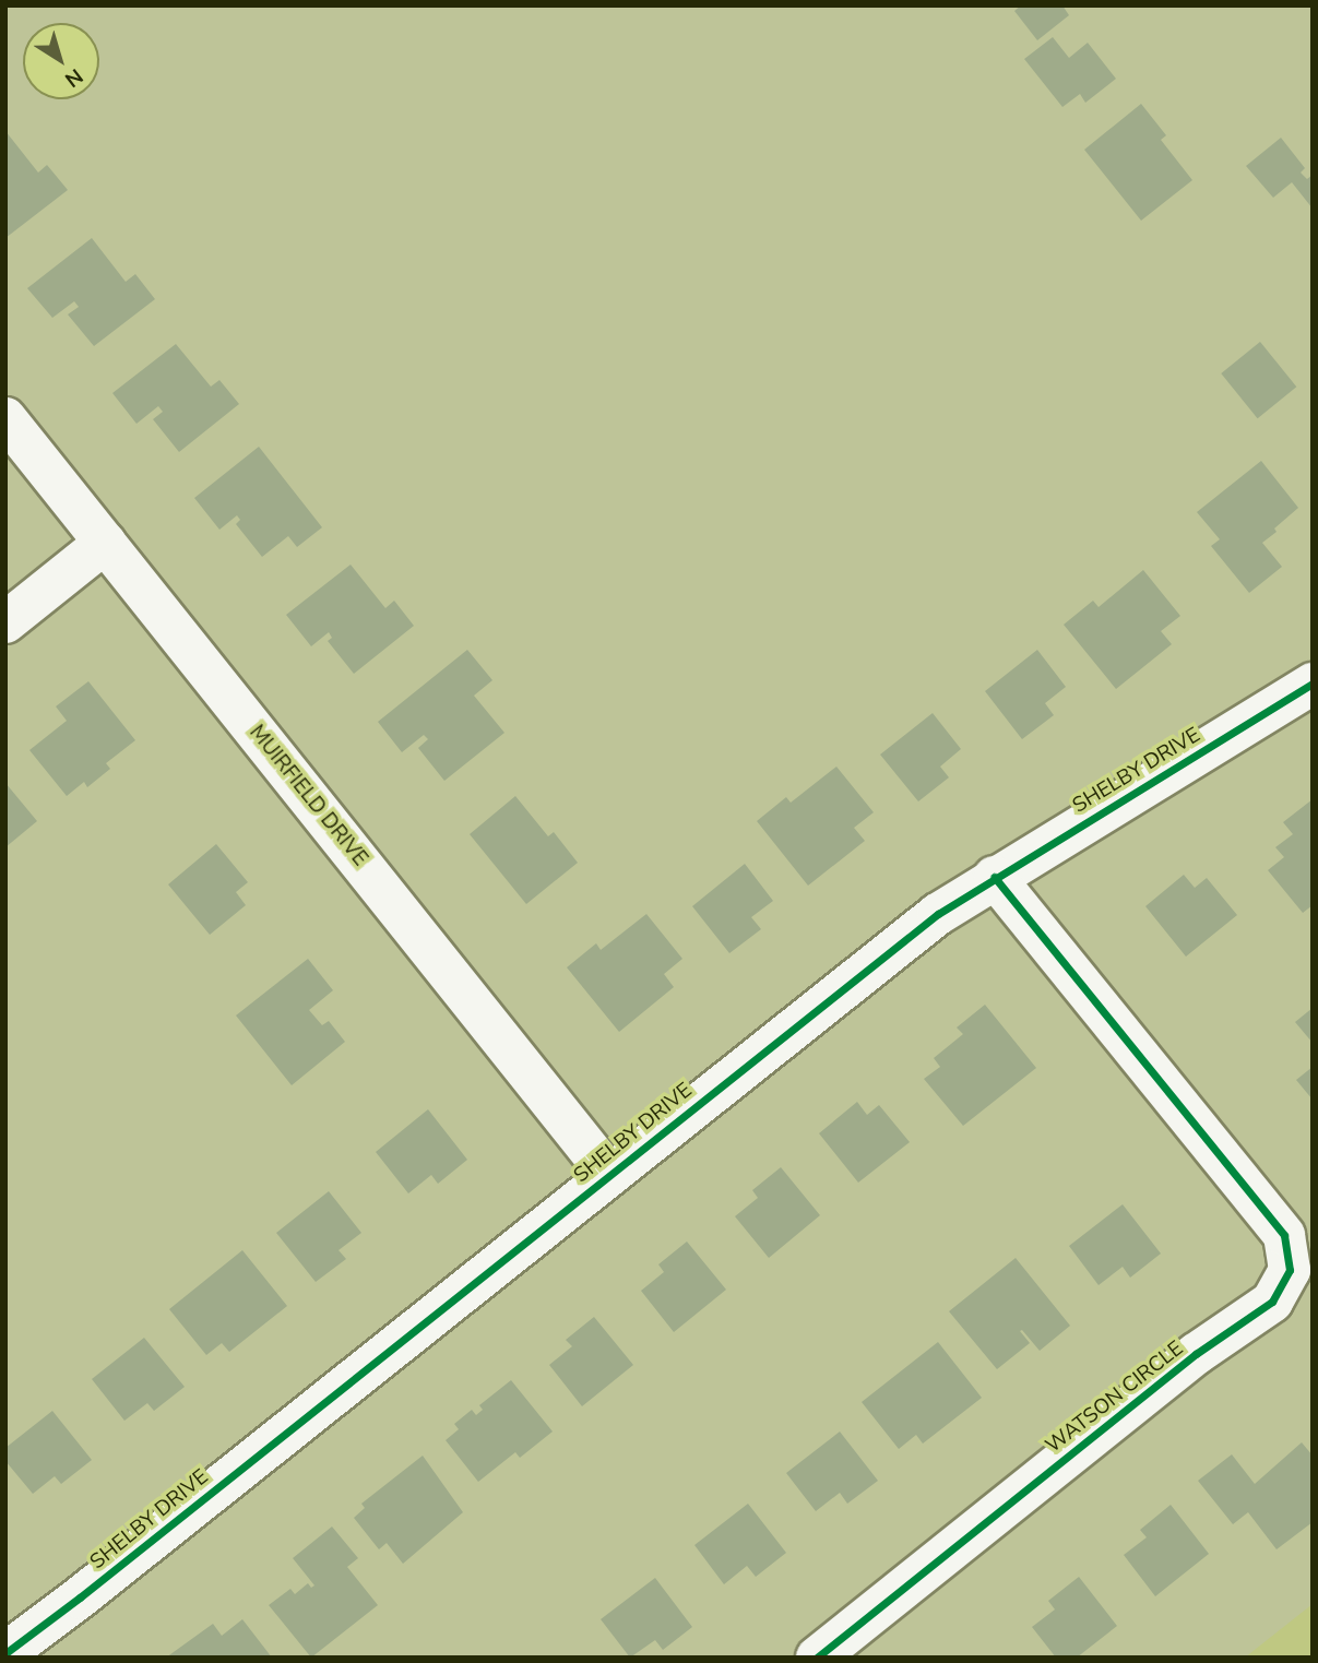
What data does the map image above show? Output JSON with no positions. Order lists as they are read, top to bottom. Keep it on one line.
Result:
{"streets":{"street":["SHELBY DRIVE","MUIRFIELD DRIVE","WATSON CIRCLE"]},"crossings":[["SHELBY DRIVE","MUIRFIELD DRIVE"],["SHELBY DRIVE","WATSON CIRCLE"]],"north":"bottom right"}
